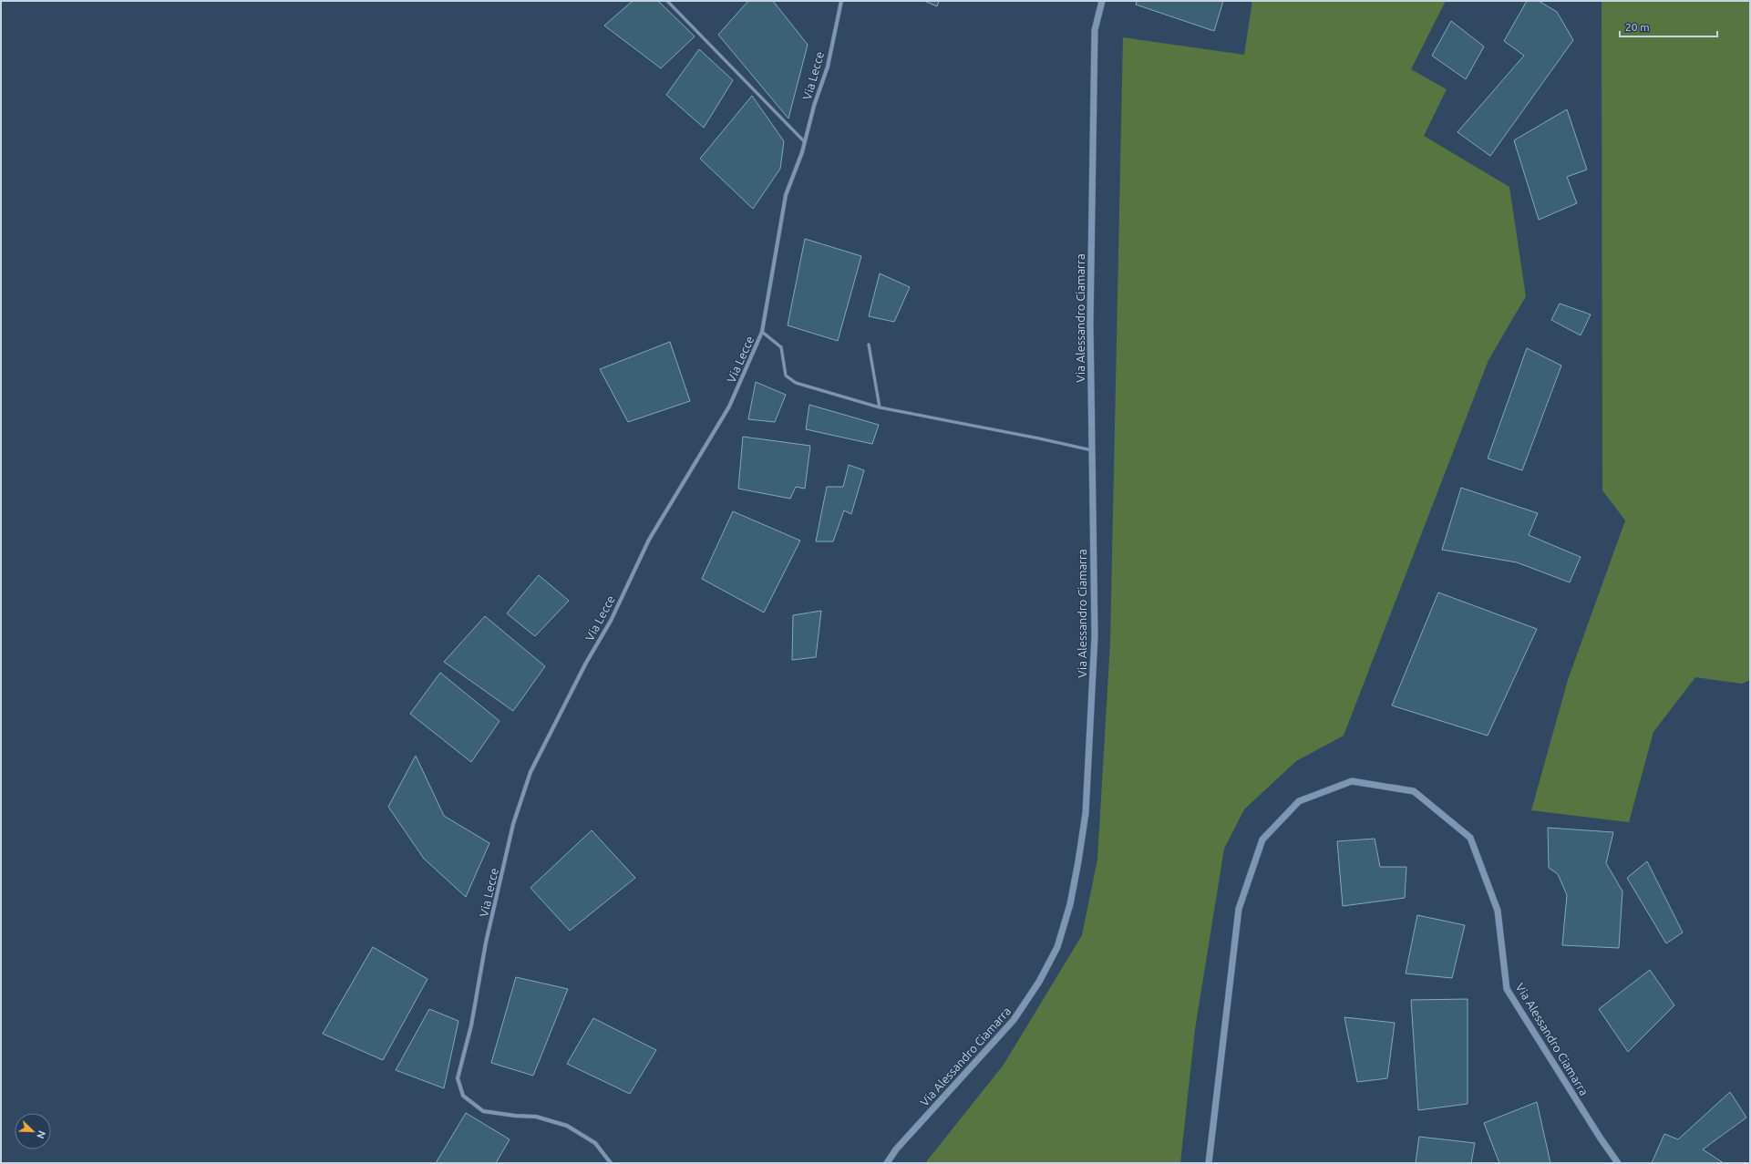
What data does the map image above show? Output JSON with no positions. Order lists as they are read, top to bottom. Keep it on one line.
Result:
{"streets":{"street":["Via Lecce","Via Alessandro Ciamarra"]},"scale_bar":"20 m","north":"bottom right"}
